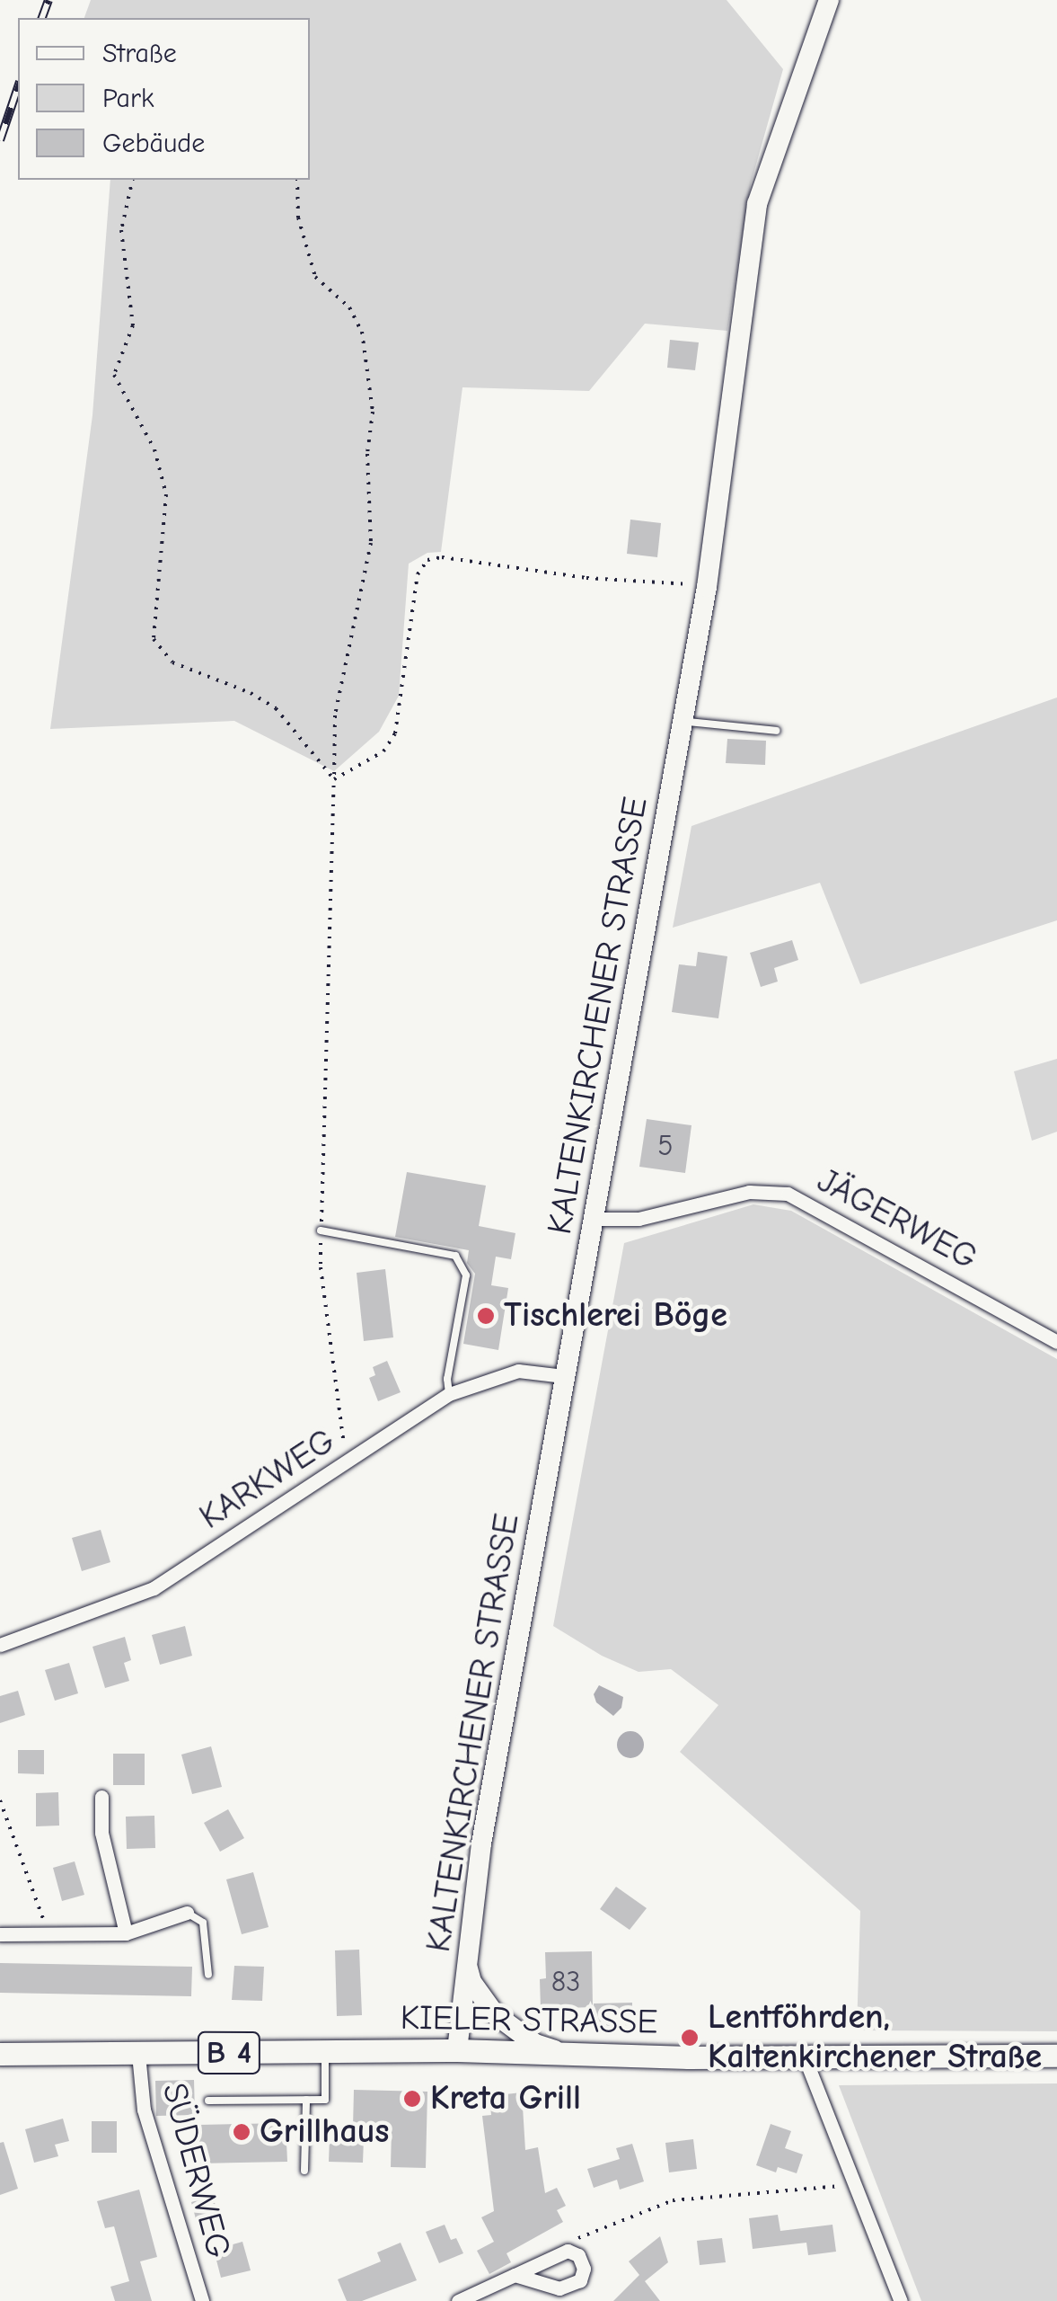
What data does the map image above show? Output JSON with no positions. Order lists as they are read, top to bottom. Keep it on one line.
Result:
{"streets":{"main road":["KALTENKIRCHENER STRASSE","KIELER STRASSE","B 4"],"street":["JÄGERWEG","KARKWEG","SÜDERWEG"]},"crossings":[["KALTENKIRCHENER STRASSE","JÄGERWEG"],["KALTENKIRCHENER STRASSE","KARKWEG"],["KALTENKIRCHENER STRASSE","KIELER STRASSE"],["KIELER STRASSE","SÜDERWEG"]],"places":["Tischlerei Böge","Lentföhrden, Kaltenkirchener Straße","Kreta Grill","Grillhaus"],"house_numbers":["5","83"],"legend":["Straße","Park","Gebäude"]}
